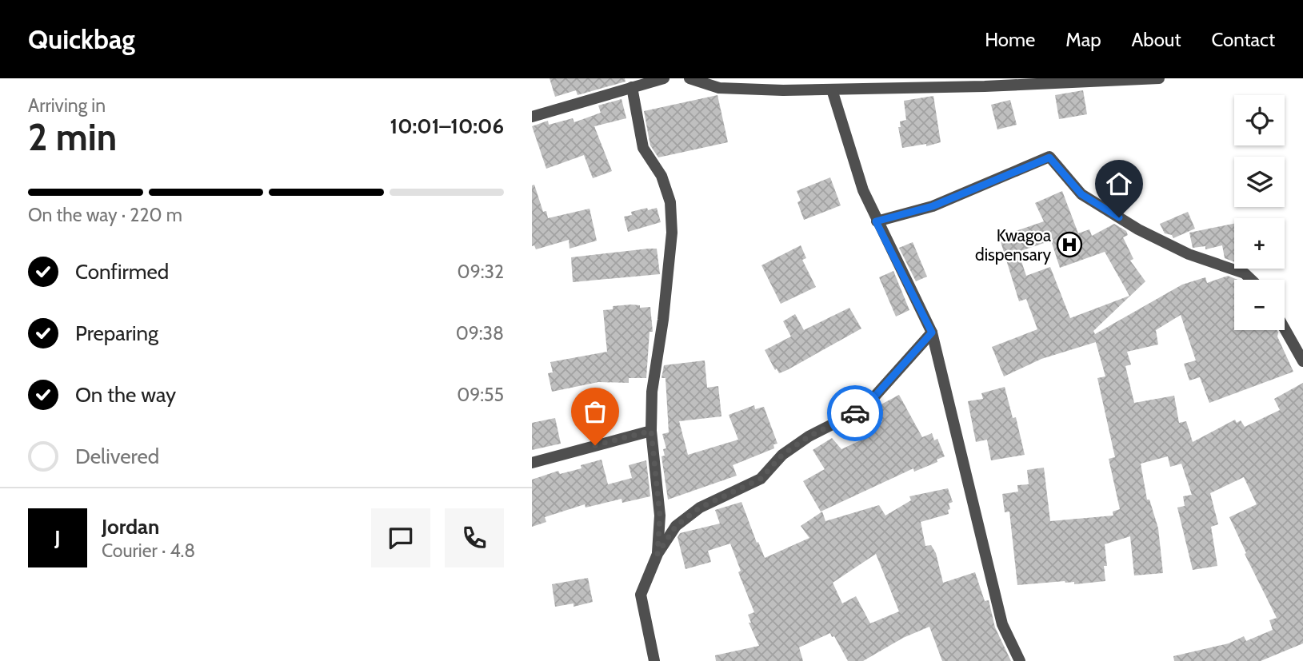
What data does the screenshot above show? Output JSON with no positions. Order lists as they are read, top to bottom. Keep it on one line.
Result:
{"places":{"hospital":["Kwagoa dispensary"]},"page":{"header":"Quickbag","nav":["Home","Map","About","Contact"],"heading":["2 min","Arriving in","10:01–10:06"],"panel":["Jordan","Courier · 4.8"],"map_buttons":["+","−"],"bar":"On the way · 220 m","list":[["Confirmed","09:32"],["Preparing","09:38"],["On the way","09:55"],"Delivered"],"round":"J"}}
